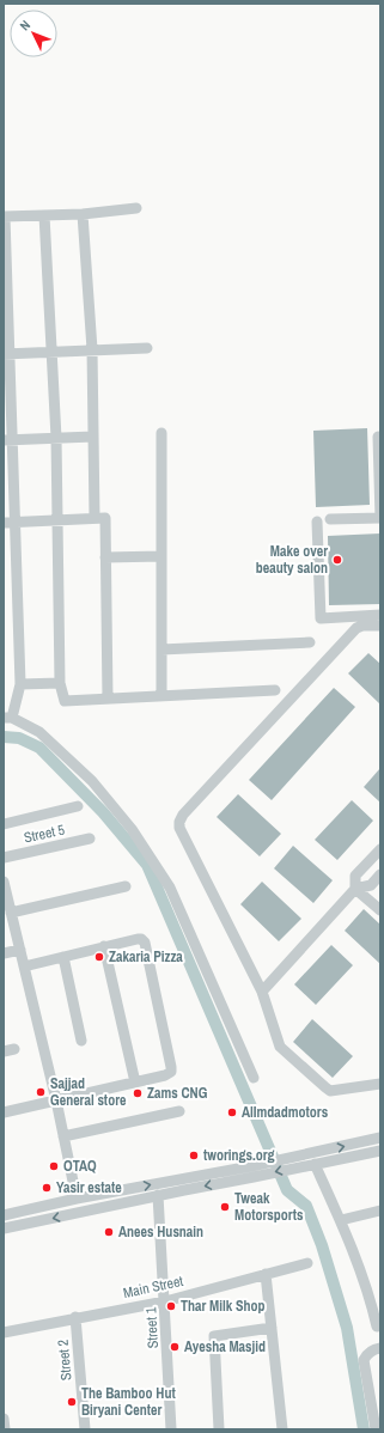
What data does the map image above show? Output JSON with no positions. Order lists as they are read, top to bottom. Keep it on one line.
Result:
{"streets":{"street":["Street 5","Main Street","Street 1","Street 2"]},"crossings":[["Main Street","Street 1"],["Main Street","Street 2"]],"places":["Make over beauty salon","Zakaria Pizza","Sajjad General store","Zams CNG","AlImdadmotors","tworings.org","OTAQ","Yasir estate","Tweak Motorsports","Anees Husnain","Thar Milk Shop","Ayesha Masjid","The Bamboo Hut Biryani Center"],"north":"top left"}
